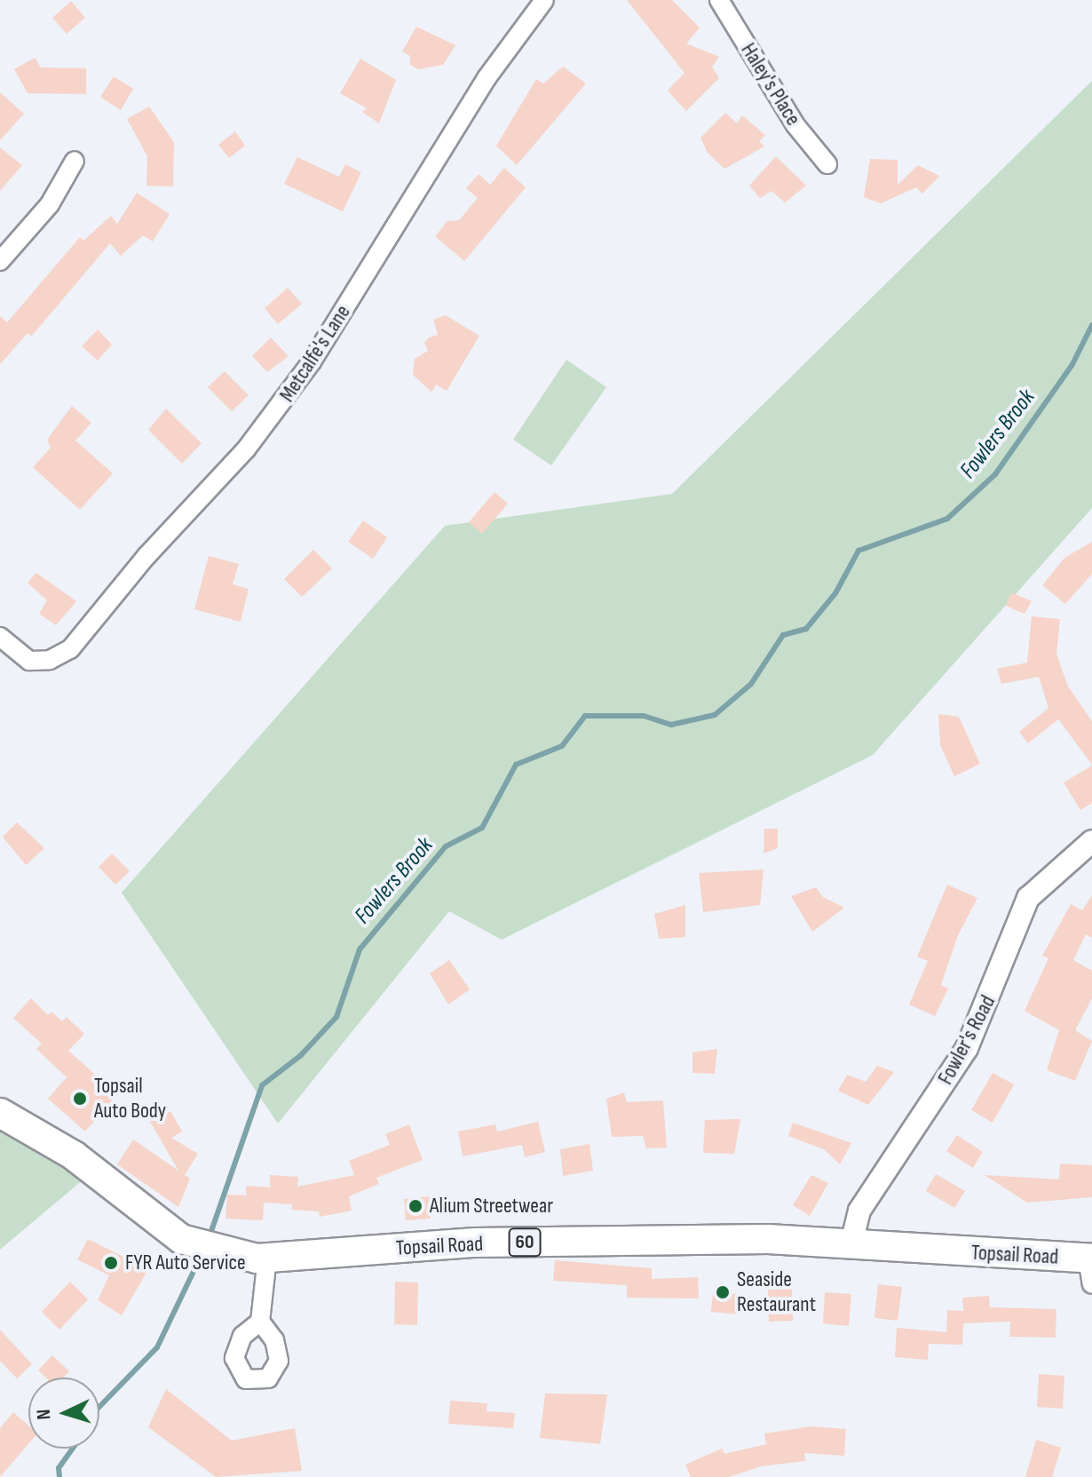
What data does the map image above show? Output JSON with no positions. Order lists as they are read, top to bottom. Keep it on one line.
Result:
{"streets":{"main road":["60","Topsail Road"],"street":["Haley's Place","Metcalfe's Lane","Fowler's Road"]},"crossings":[["Fowler's Road","Topsail Road"]],"water":["Fowlers Brook"],"places":["Topsail Auto Body","Alium Streetwear","FYR Auto Service","Seaside Restaurant"],"north":"left"}
